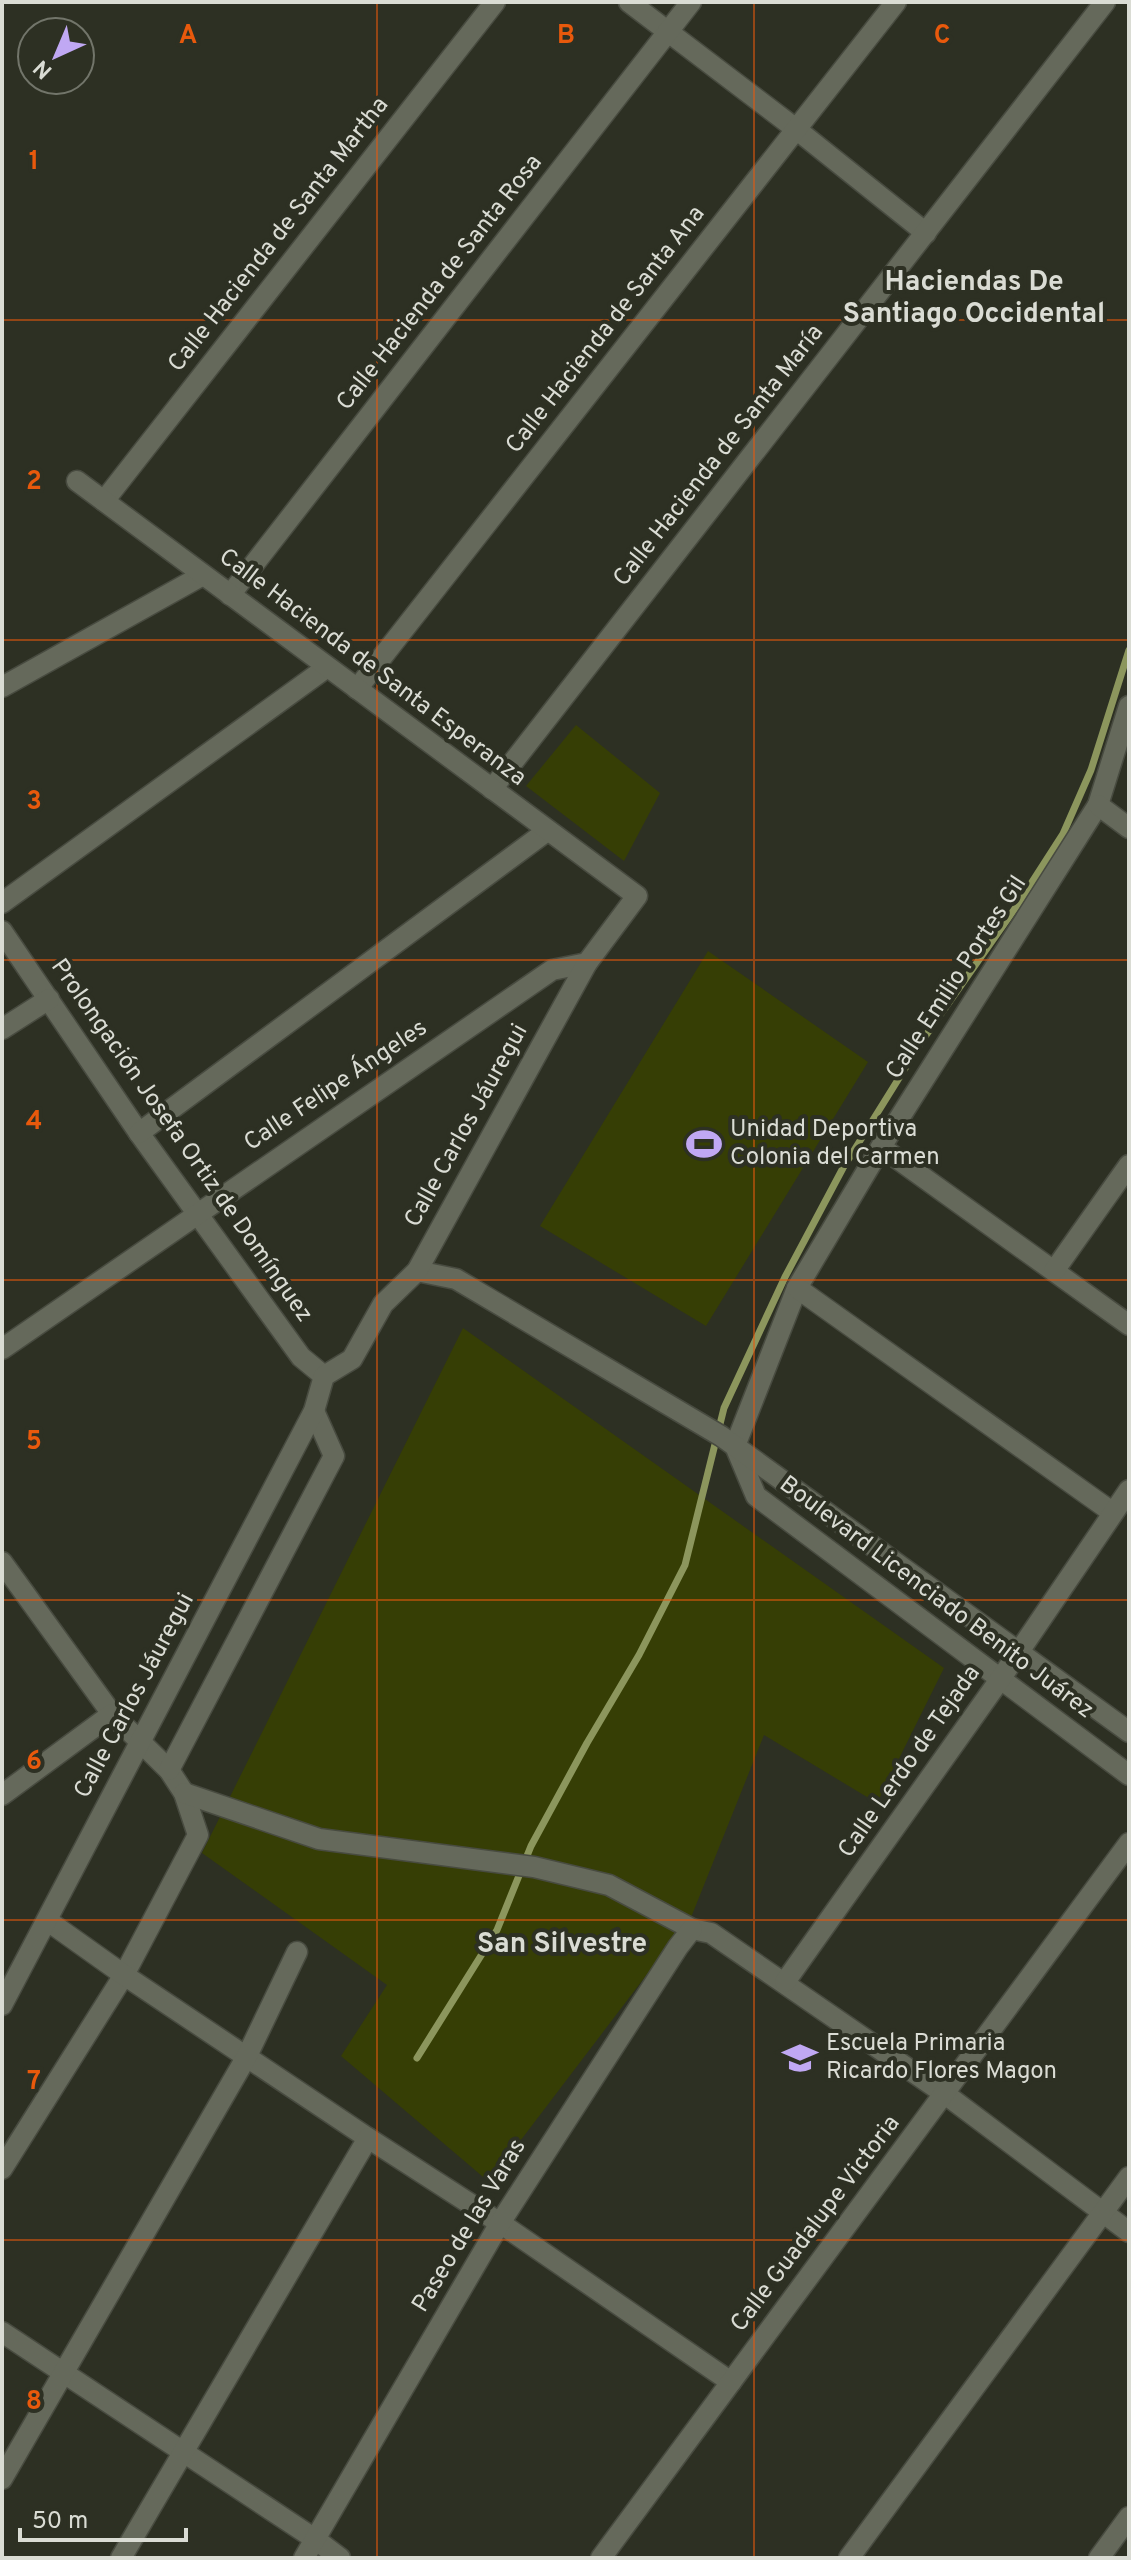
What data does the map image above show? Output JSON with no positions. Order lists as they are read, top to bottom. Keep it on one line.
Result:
{"streets":{"street":["Calle Hacienda de Santa Martha","Calle Hacienda de Santa Rosa","Calle Hacienda de Santa Ana","Calle Hacienda de Santa María","Calle Hacienda de Santa Esperanza","Calle Emilio Portes Gil","Calle Felipe Ángeles","Calle Carlos Jáuregui","Prolongación Josefa Ortiz de Domínguez","Boulevard Licenciado Benito Juárez","Calle Lerdo de Tejada","Calle Guadalupe Victoria","Paseo de las Varas"]},"crossings":[["Calle Hacienda de Santa Martha","Calle Hacienda de Santa Esperanza"],["Calle Hacienda de Santa Rosa","Calle Hacienda de Santa Esperanza"],["Calle Hacienda de Santa Ana","Calle Hacienda de Santa Esperanza"],["Calle Hacienda de Santa María","Calle Hacienda de Santa Esperanza"],["Calle Hacienda de Santa Esperanza","Calle Carlos Jáuregui"],["Calle Emilio Portes Gil","Boulevard Licenciado Benito Juárez"],["Calle Felipe Ángeles","Calle Carlos Jáuregui"],["Calle Felipe Ángeles","Prolongación Josefa Ortiz de Domínguez"],["Calle Carlos Jáuregui","Prolongación Josefa Ortiz de Domínguez"],["Boulevard Licenciado Benito Juárez","Calle Lerdo de Tejada"]],"districts":["Haciendas De Santiago Occidental","San Silvestre"],"places":{"sports":["Unidad Deportiva Colonia del Carmen"],"school or university":["Escuela Primaria Ricardo Flores Magon"]},"scale_bar":"50 m","north":"bottom left","grid":{"columns":["A","B","C"],"rows":["1","2","3","4","5","6","7","8"]}}
